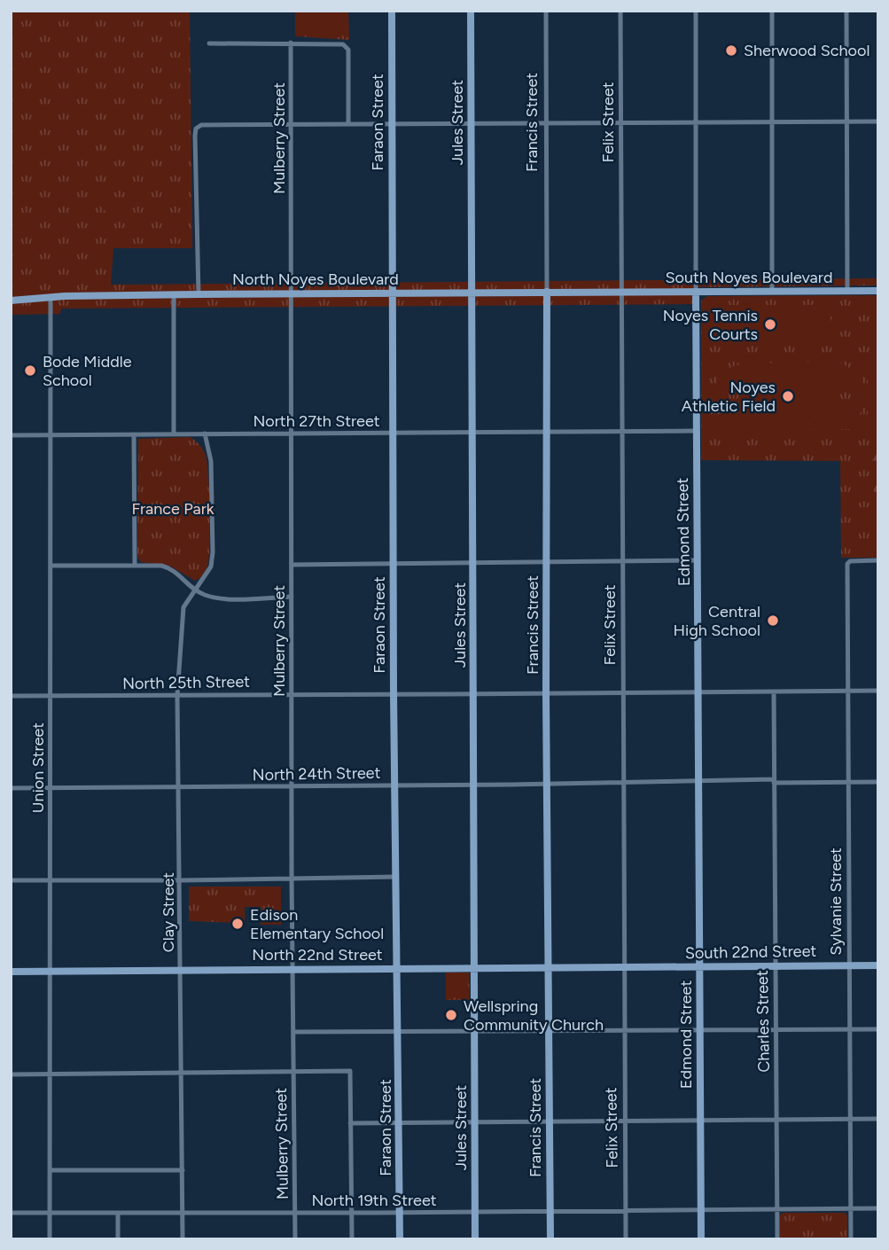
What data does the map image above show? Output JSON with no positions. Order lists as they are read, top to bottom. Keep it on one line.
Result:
{"streets":{"main road":["Faraon Street","Jules Street","Francis Street","South Noyes Boulevard","North Noyes Boulevard","Edmond Street","South 22nd Street","North 22nd Street"],"street":["Felix Street","Mulberry Street","North 27th Street","North 25th Street","Union Street","North 24th Street","Sylvanie Street","Clay Street","Charles Street","North 19th Street"]},"crossings":[["Faraon Street","North Noyes Boulevard"],["Faraon Street","North 27th Street"],["Faraon Street","North 25th Street"],["Faraon Street","North 24th Street"],["Faraon Street","North 22nd Street"],["Faraon Street","North 19th Street"],["Jules Street","North Noyes Boulevard"],["Jules Street","North 27th Street"],["Jules Street","North 25th Street"],["Jules Street","North 24th Street"],["Jules Street","North 22nd Street"],["Jules Street","North 19th Street"],["Francis Street","North Noyes Boulevard"],["Francis Street","North 27th Street"],["Francis Street","North 25th Street"],["Francis Street","North 24th Street"],["Francis Street","North 22nd Street"],["Francis Street","North 19th Street"],["Felix Street","South Noyes Boulevard"],["Felix Street","North Noyes Boulevard"],["Felix Street","North 27th Street"],["Felix Street","North 25th Street"],["Felix Street","North 24th Street"],["Felix Street","South 22nd Street"],["Felix Street","North 22nd Street"],["Felix Street","North 19th Street"],["Mulberry Street","North Noyes Boulevard"],["Mulberry Street","North 27th Street"],["Mulberry Street","North 25th Street"],["Mulberry Street","North 24th Street"],["Mulberry Street","North 22nd Street"],["Mulberry Street","North 19th Street"],["South Noyes Boulevard","North Noyes Boulevard"],["South Noyes Boulevard","Edmond Street"],["North Noyes Boulevard","Union Street"],["North 27th Street","Edmond Street"],["North 27th Street","Union Street"],["North 27th Street","Clay Street"],["Edmond Street","North 25th Street"],["Edmond Street","North 24th Street"],["Edmond Street","South 22nd Street"],["Edmond Street","North 19th Street"],["North 25th Street","Union Street"],["North 25th Street","Sylvanie Street"],["North 25th Street","Clay Street"],["North 25th Street","Charles Street"],["Union Street","North 24th Street"],["Union Street","North 22nd Street"],["Union Street","North 19th Street"],["North 24th Street","Sylvanie Street"],["North 24th Street","Clay Street"],["North 24th Street","Charles Street"],["Sylvanie Street","South 22nd Street"],["Sylvanie Street","North 19th Street"],["Clay Street","North 22nd Street"],["Clay Street","North 19th Street"],["South 22nd Street","North 22nd Street"],["South 22nd Street","Charles Street"],["Charles Street","North 19th Street"]],"parks":["France Park"],"places":["Sherwood School","Noyes Tennis Courts","Bode Middle School","Noyes Athletic Field","Central High School","Edison Elementary School","Wellspring Community Church"]}
